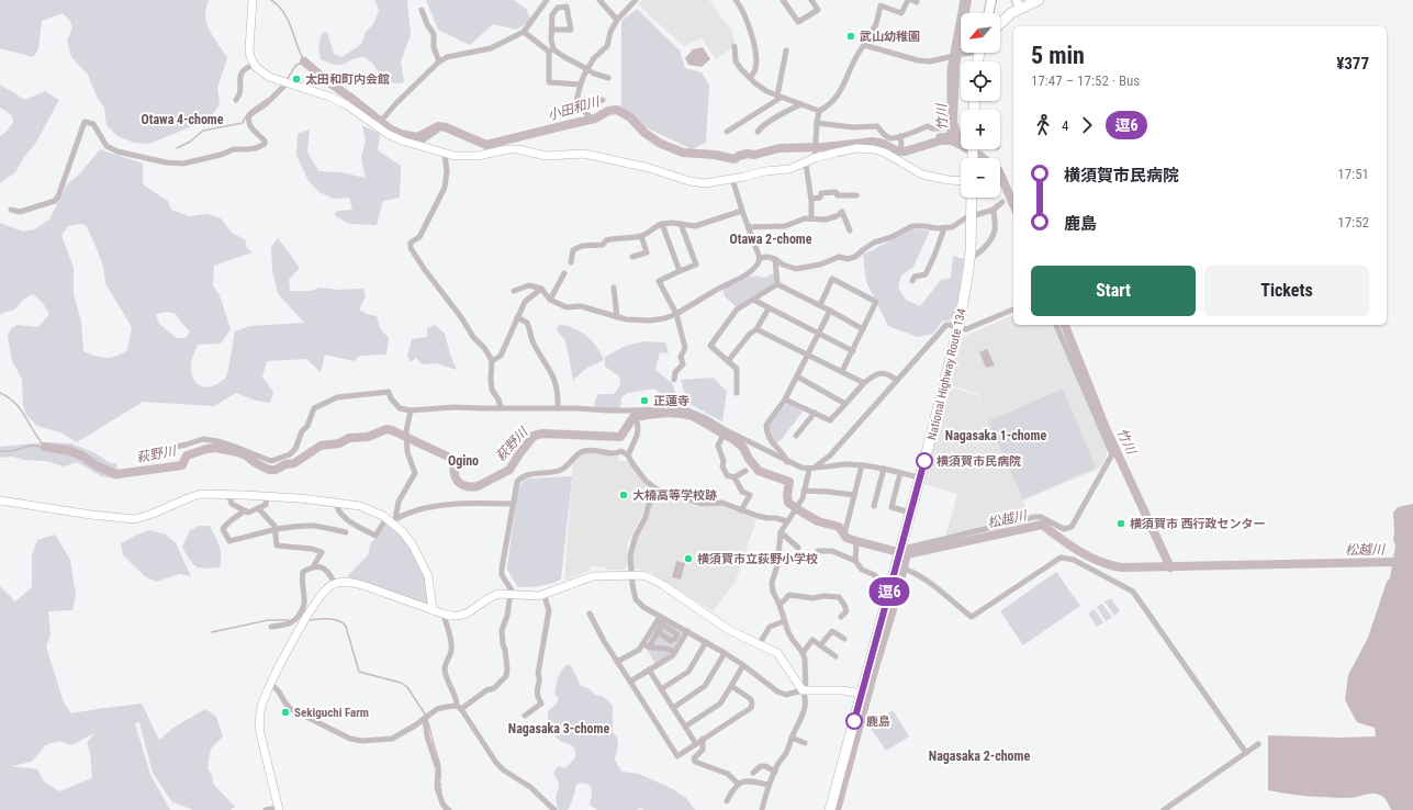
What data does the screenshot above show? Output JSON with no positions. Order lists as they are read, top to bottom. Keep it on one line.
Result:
{"streets":{"highway":["National Highway Route 134"]},"districts":["Otawa 4-chome","Otawa 2-chome","Nagasaka 1-chome","Ogino","Nagasaka 3-chome","Nagasaka 2-chome"],"water":["小田和川","竹川","萩野川","松越川"],"places":["武山幼稚園","太田和町内会館","正蓮寺","横須賀市民病院","大楠高等学校跡","横須賀市 西行政センター","横須賀市立荻野小学校","Sekiguchi Farm","鹿島"],"lines":["bus line 逗6"],"north":"bottom left","page":{"on_map":"逗6","map_buttons":["+","−"],"heading":["5 min","17:47 – 17:52 · Bus","¥377"],"legs":["4","逗6"],"list":[{"name":"横須賀市民病院","value":"17:51"},{"name":"鹿島","value":"17:52"}],"buttons":["Start","Tickets"]}}
